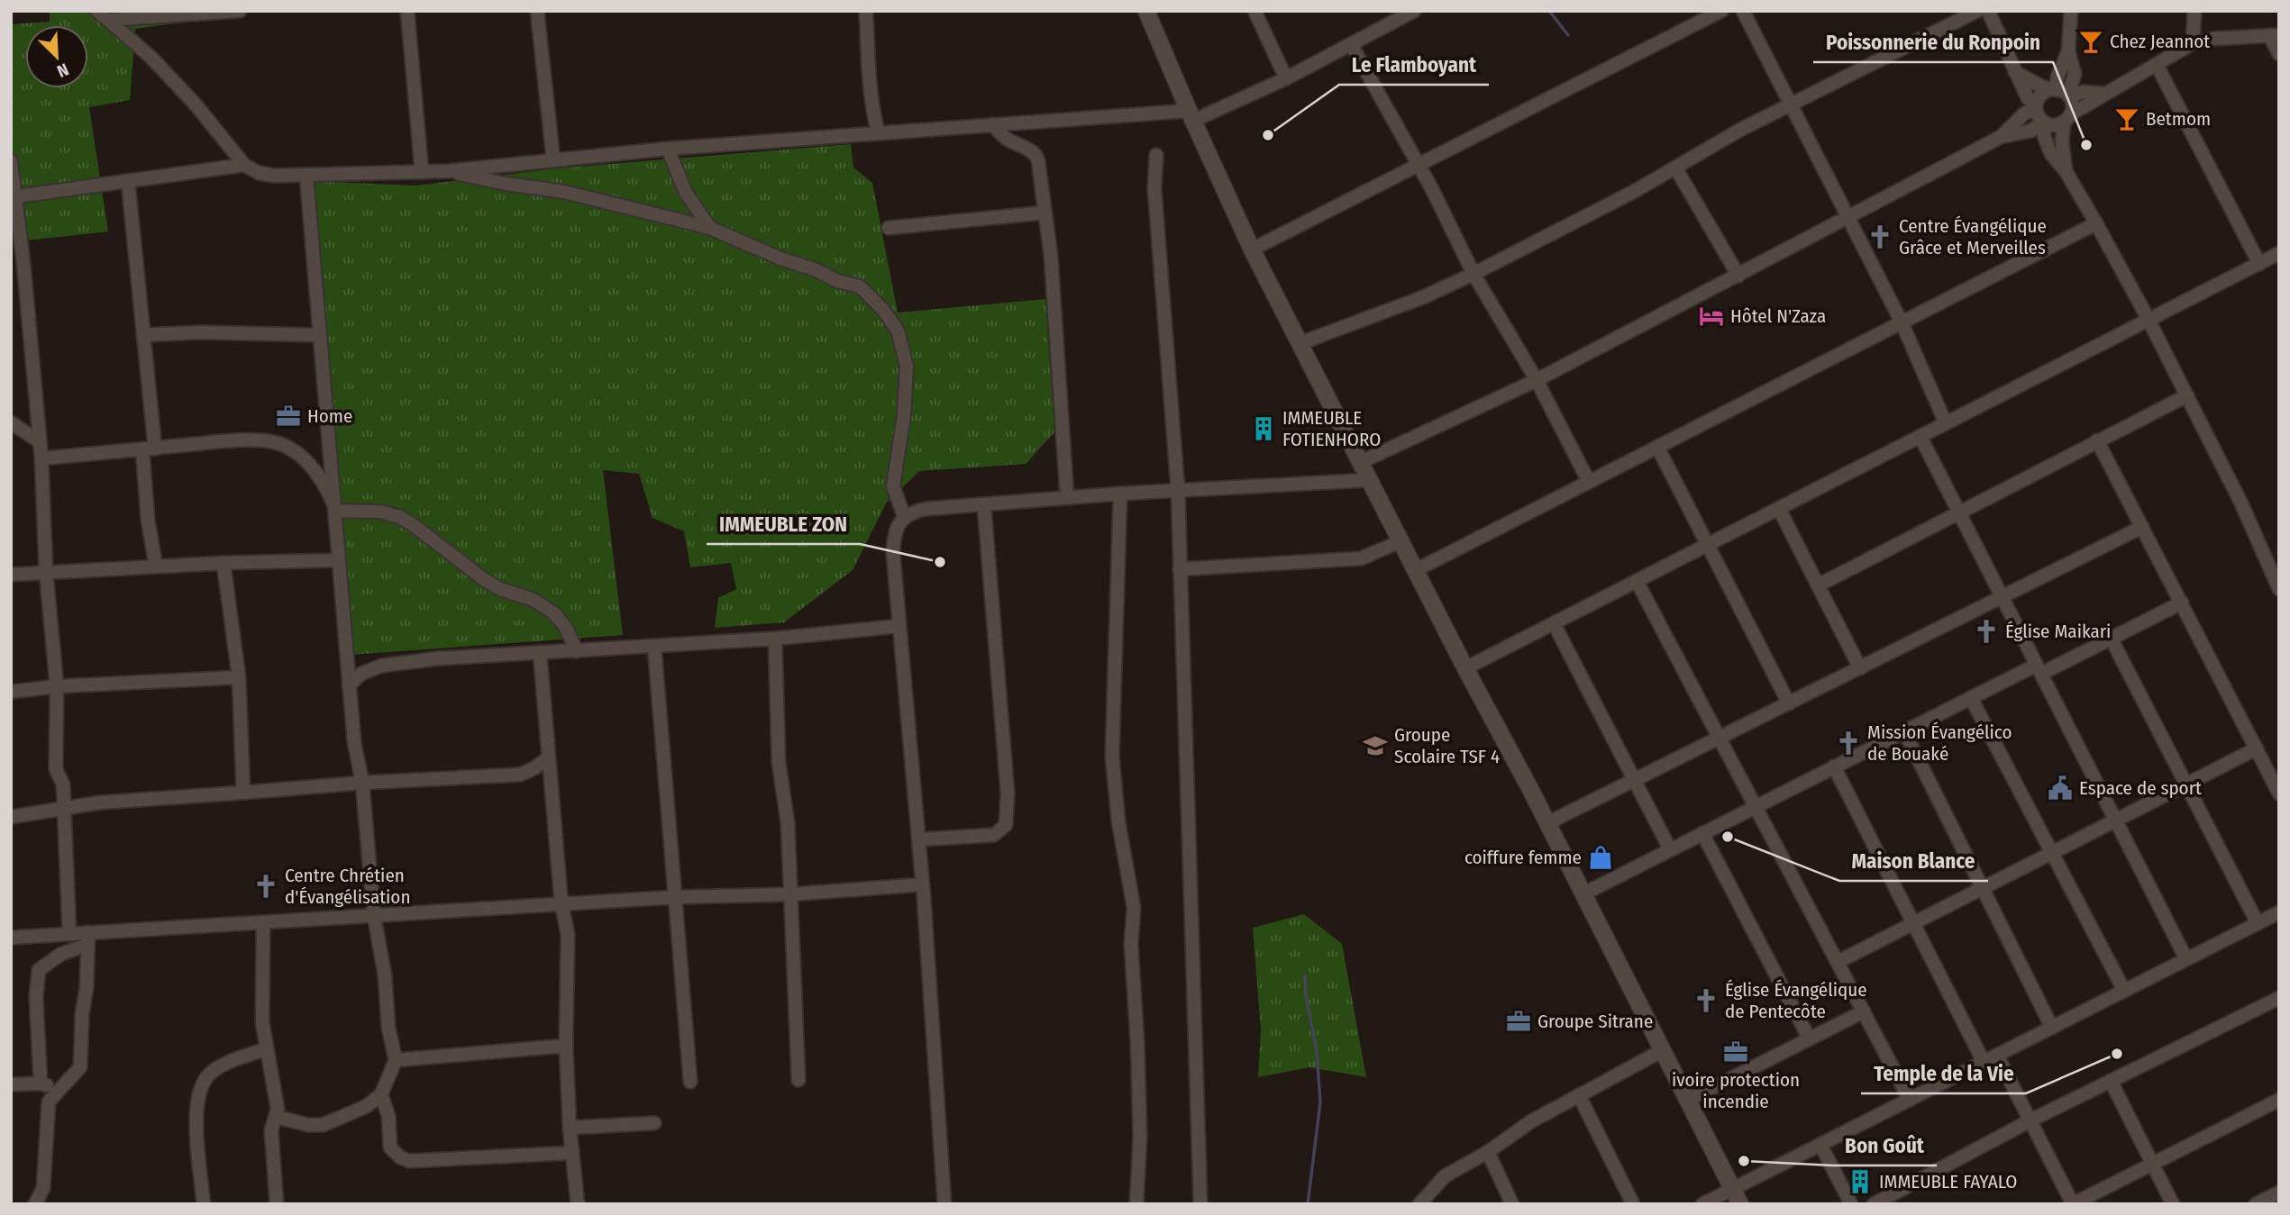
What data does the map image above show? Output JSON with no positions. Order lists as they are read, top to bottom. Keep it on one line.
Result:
{"places":{"bar":["Chez Jeannot","Betmom"],"other":["Le Flamboyant","Poissonnerie du Ronpoin","IMMEUBLE ZON","Maison Blance","Temple de la Vie","Bon Goût"],"church":["Centre Évangélique Grâce et Merveilles","Église Maikari","Mission Évangélico de Bouaké","Centre Chrétien d'Évangélisation","Église Évangélique de Pentecôte"],"hotel":["Hôtel N'Zaza"],"office":["Home","Groupe Sitrane","ivoire protection incendie"],"building":["IMMEUBLE FOTIENHORO","IMMEUBLE FAYALO"],"school or university":["Groupe Scolaire TSF 4"],"public building":["Espace de sport"],"shop":["coiffure femme"]},"north":"bottom right"}
